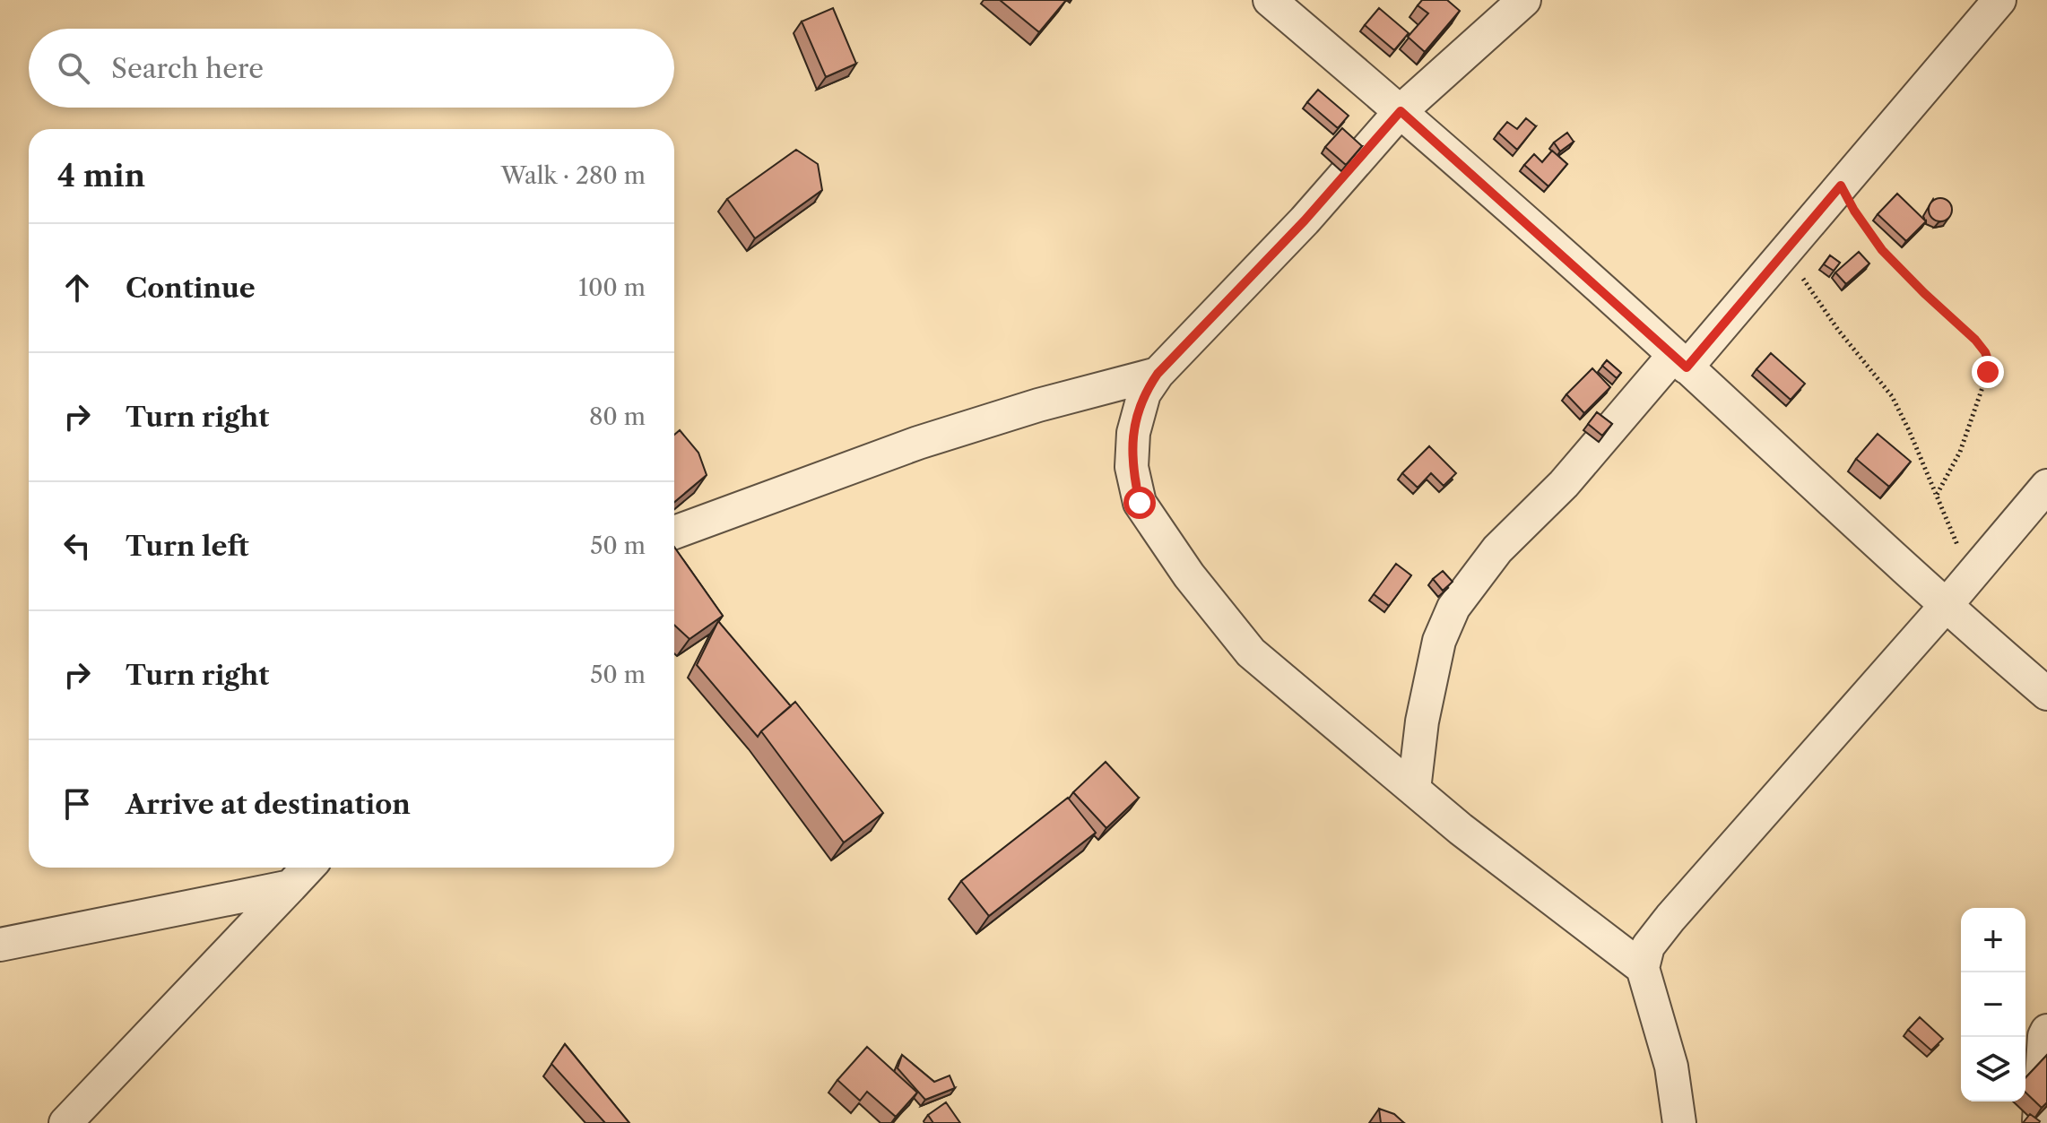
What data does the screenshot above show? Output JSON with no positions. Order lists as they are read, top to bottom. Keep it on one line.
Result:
{"page":{"search":"Search here","heading":["4 min","Walk · 280 m"],"list":[["Continue","100 m"],["Turn right","80 m"],["Turn left","50 m"],["Turn right","50 m"],"Arrive at destination"],"map_buttons":["+","−"]}}
